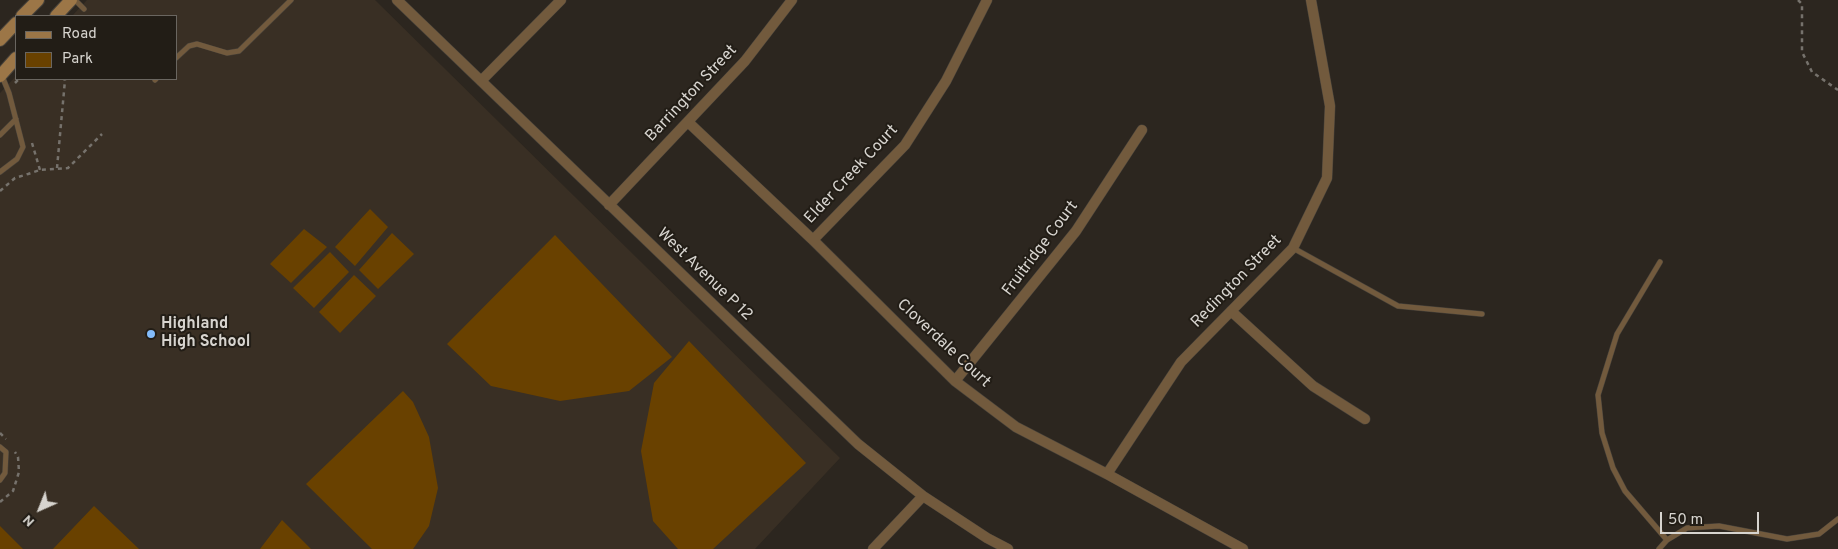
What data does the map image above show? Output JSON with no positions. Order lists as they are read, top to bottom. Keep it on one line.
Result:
{"streets":{"street":["Barrington Street","Elder Creek Court","Fruitridge Court","West Avenue P 12","Redington Street","Cloverdale Court"]},"crossings":[["Barrington Street","West Avenue P 12"],["Barrington Street","Cloverdale Court"],["Elder Creek Court","Cloverdale Court"],["Fruitridge Court","Cloverdale Court"],["Redington Street","Cloverdale Court"]],"places":["Highland High School"],"legend":["Road","Park"],"scale_bar":"50 m","north":"bottom left"}
